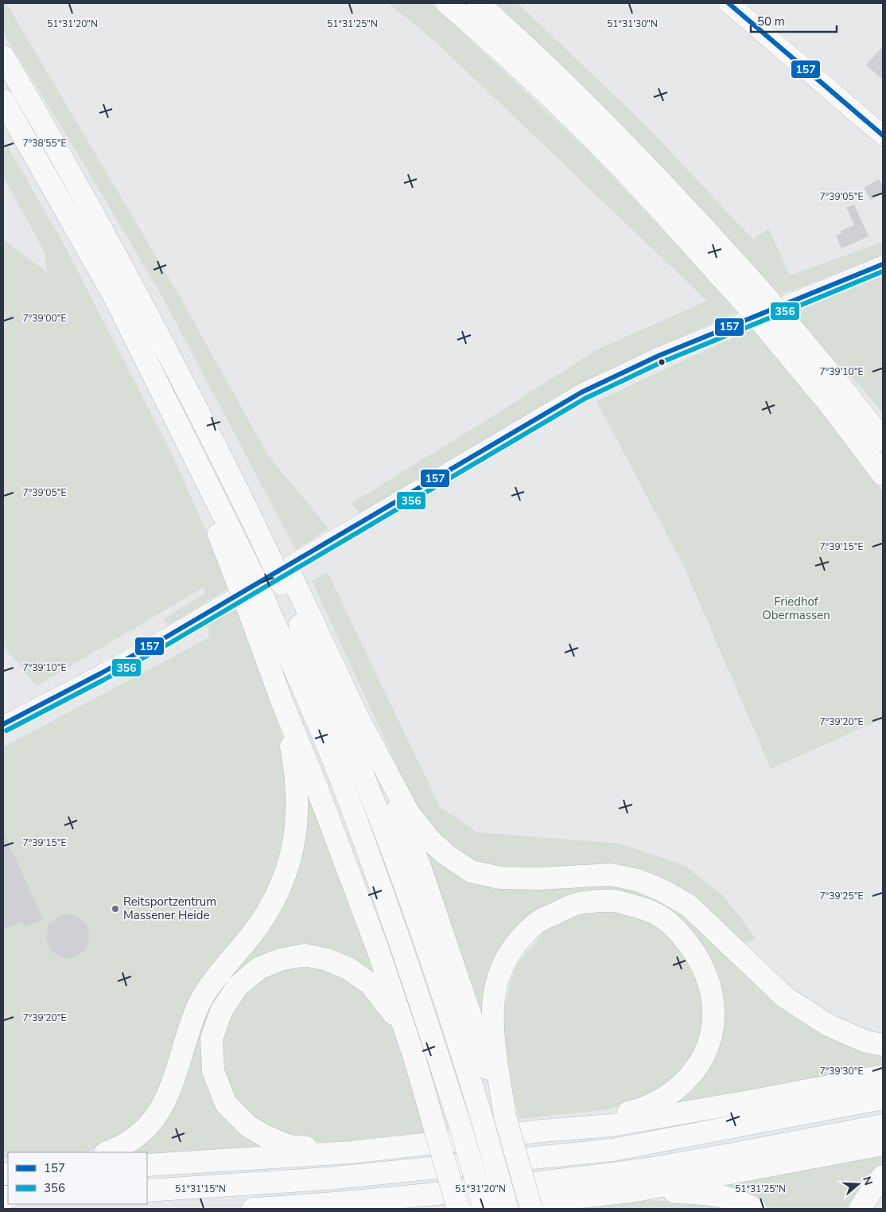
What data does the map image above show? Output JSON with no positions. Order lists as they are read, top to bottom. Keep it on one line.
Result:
{"parks":["Friedhof Obermassen"],"places":["Reitsportzentrum Massener Heide"],"lines":["transit line 157","transit line 356"],"legend":["157","356"],"scale_bar":"50 m","north":"right","coordinates":["51°31'20\"N","51°31'25\"N","51°31'30\"N","7°38'55\"E","7°39'05\"E","7°39'00\"E","7°39'10\"E","7°39'15\"E","7°39'20\"E","7°39'25\"E","7°39'30\"E","51°31'15\"N"]}
